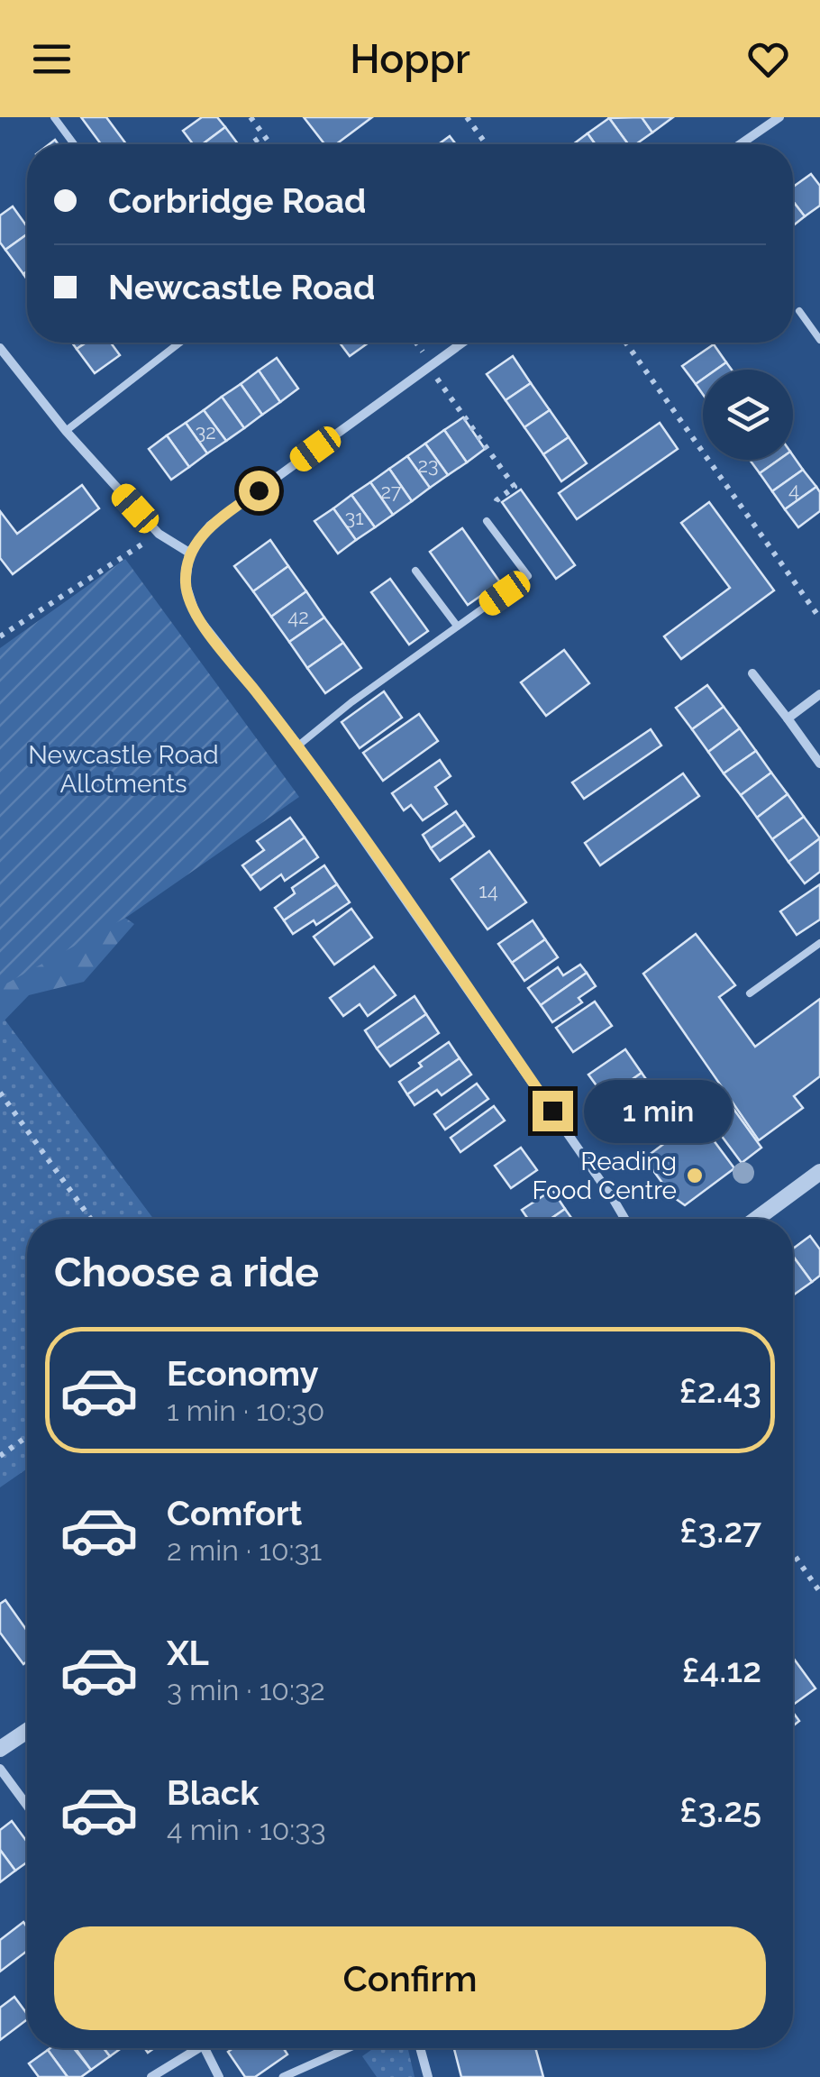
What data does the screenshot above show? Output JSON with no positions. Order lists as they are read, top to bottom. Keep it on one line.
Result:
{"parks":["Newcastle Road Allotments"],"places":["Reading Food Centre"],"house_numbers":["32","23","4","27","31","42","14"],"page":{"header":"Hoppr","banner":["Corbridge Road","Newcastle Road"],"bubble":"1 min","heading":"Choose a ride","list":[{"name":"Economy","note":"1 min · 10:30","value":"£2.43"},{"name":"Comfort","note":"2 min · 10:31","value":"£3.27"},{"name":"XL","note":"3 min · 10:32","value":"£4.12"},{"name":"Black","note":"4 min · 10:33","value":"£3.25"}],"buttons":"Confirm"}}
